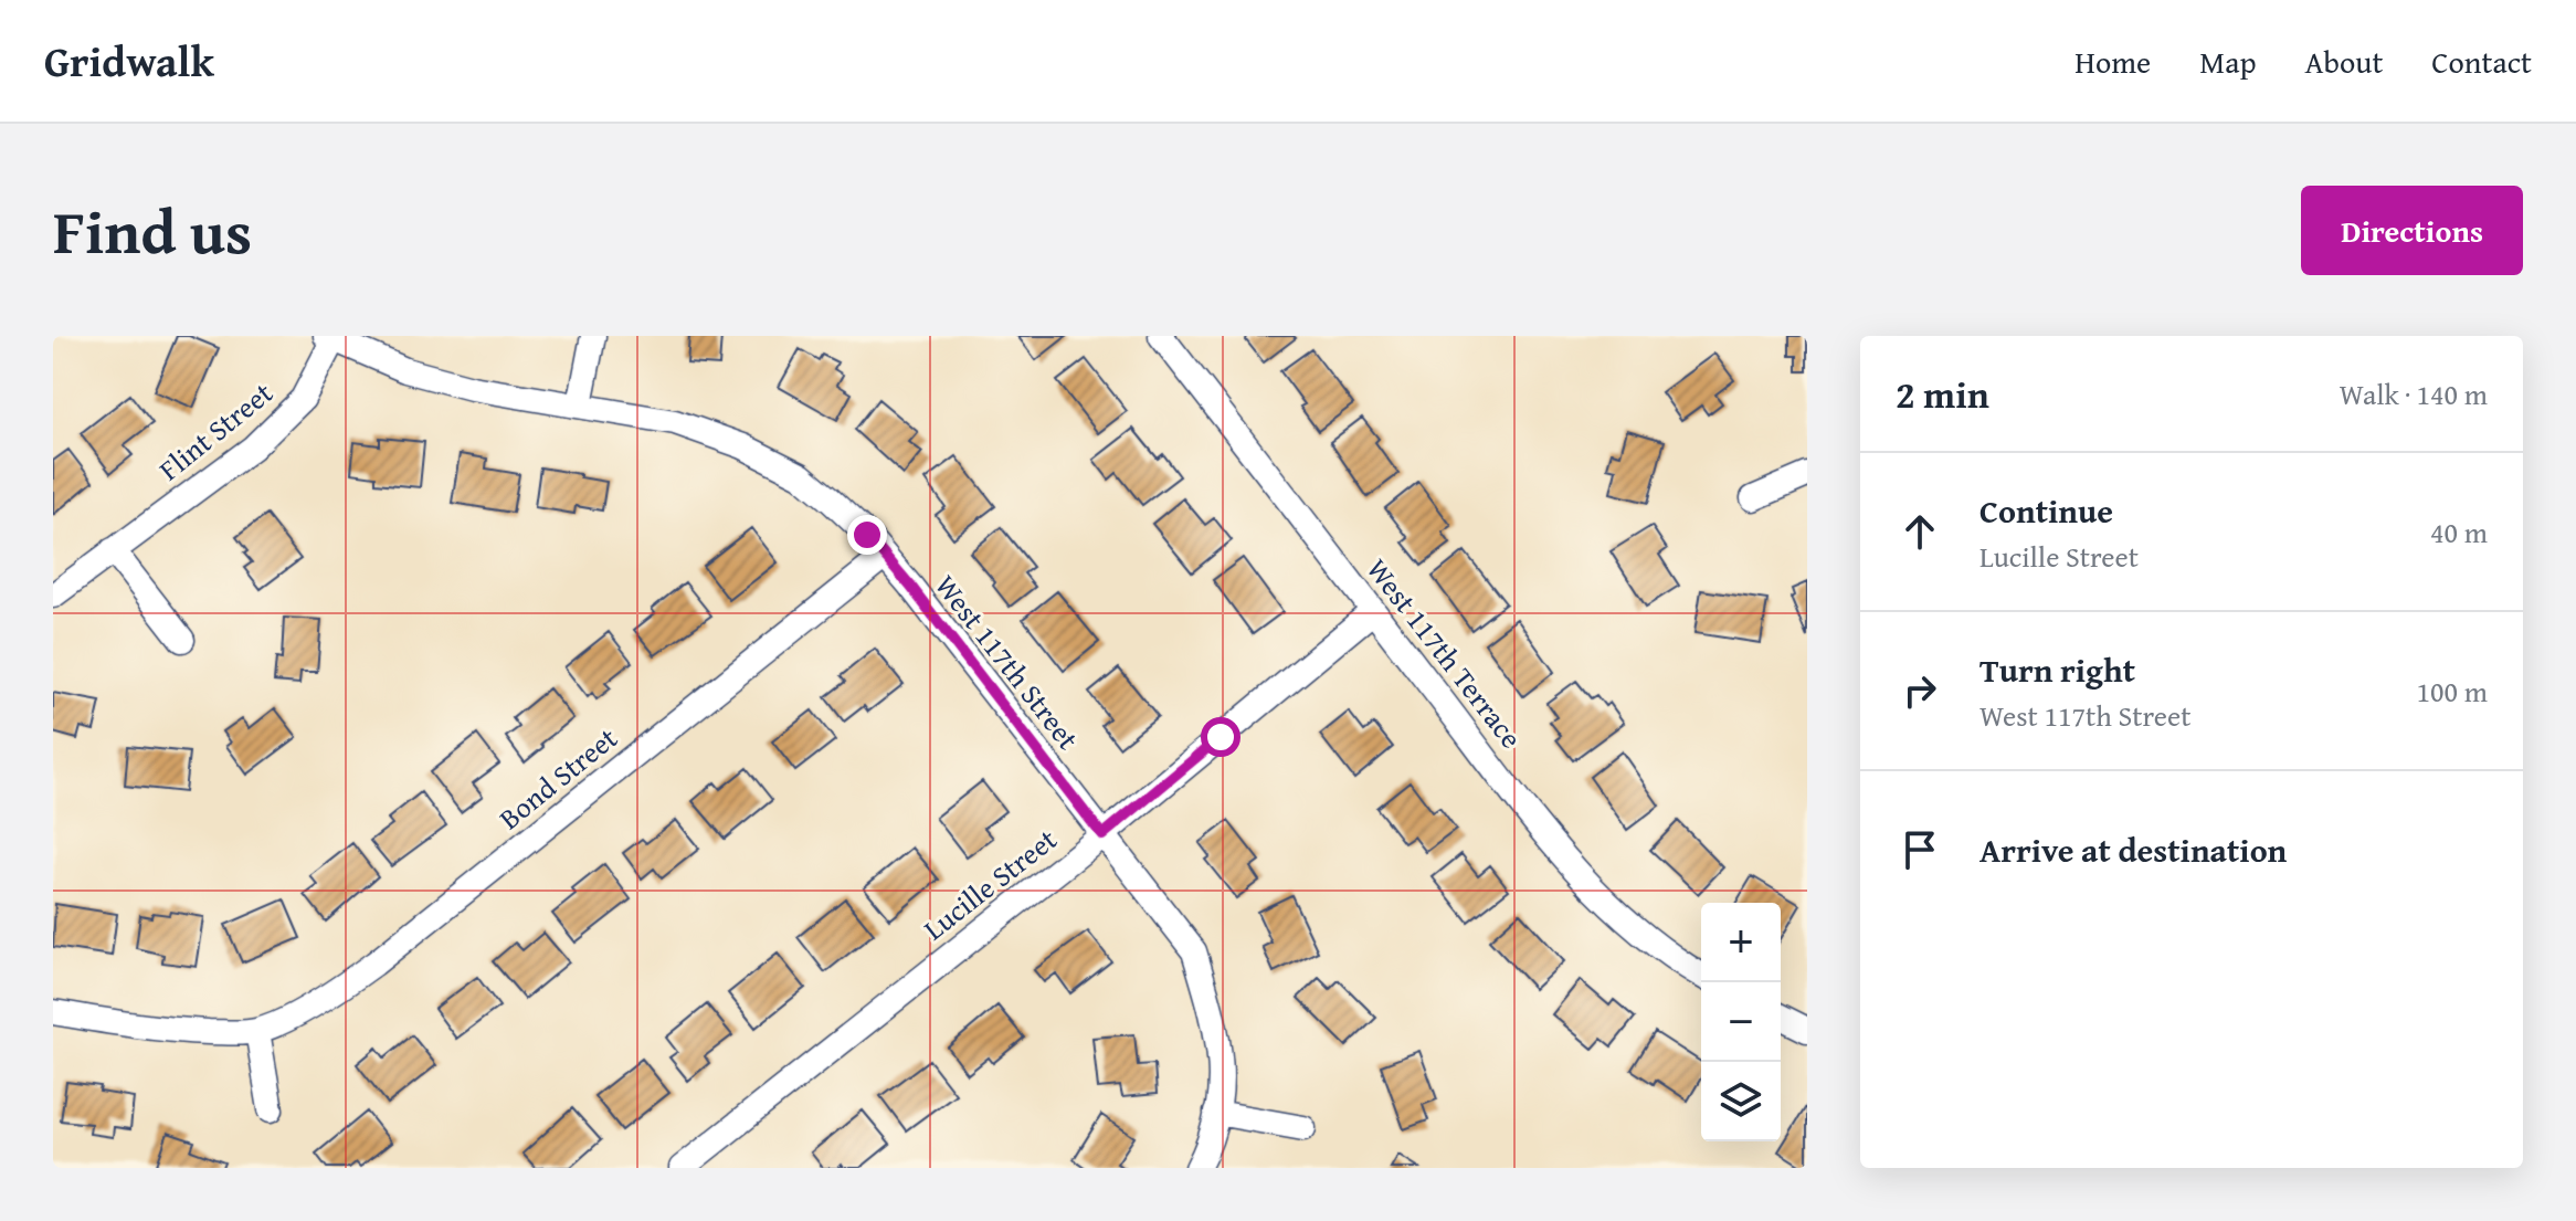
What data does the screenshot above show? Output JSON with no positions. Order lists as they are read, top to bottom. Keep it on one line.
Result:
{"streets":{"street":["Flint Street","West 117th Terrace","West 117th Street","Bond Street","Lucille Street"]},"crossings":[["Flint Street","West 117th Street"],["West 117th Terrace","Lucille Street"],["West 117th Street","Bond Street"],["West 117th Street","Lucille Street"]],"page":{"header":"Gridwalk","nav":["Home","Map","About","Contact"],"title":"Find us","buttons":"Directions","heading":["2 min","Walk · 140 m"],"list":[["Continue","Lucille Street","40 m"],["Turn right","West 117th Street","100 m"],"Arrive at destination"],"map_buttons":["+","−"]}}
